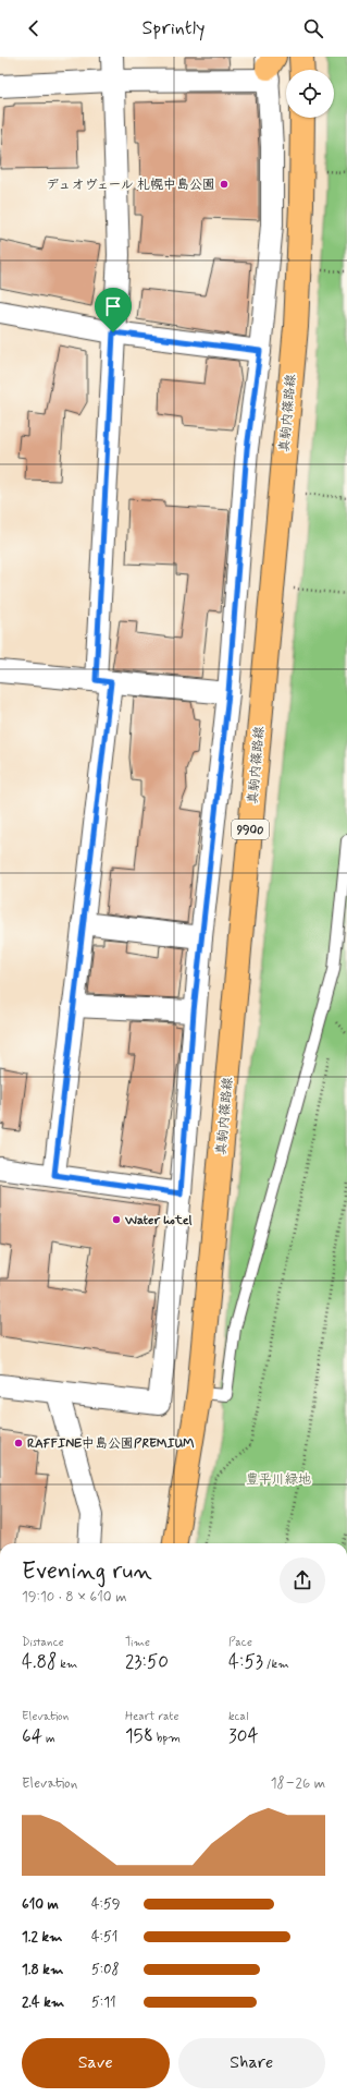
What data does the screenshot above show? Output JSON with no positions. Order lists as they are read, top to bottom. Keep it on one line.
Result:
{"streets":{"main road":["真駒内篠路線","9900"]},"parks":["豊平川緑地"],"places":["デュオヴェール 札幌中島公園","Water hotel","RAFFINE中島公園PREMIUM"],"page":{"header":"Sprintly","heading":["Evening run","19:10 · 8 × 610 m"],"stats":[["Distance","4.88 km"],["Time","23:50"],["Pace","4:53 /km"],["Elevation","64 m"],["Heart rate","158 bpm"],["kcal","304"]],"chart":["Elevation","18–26 m"],"list":[{"name":"610 m","note":"4:59"},{"name":"1.2 km","note":"4:51"},{"name":"1.8 km","note":"5:08"},{"name":"2.4 km","note":"5:11"}],"buttons":["Save","Share"]}}
